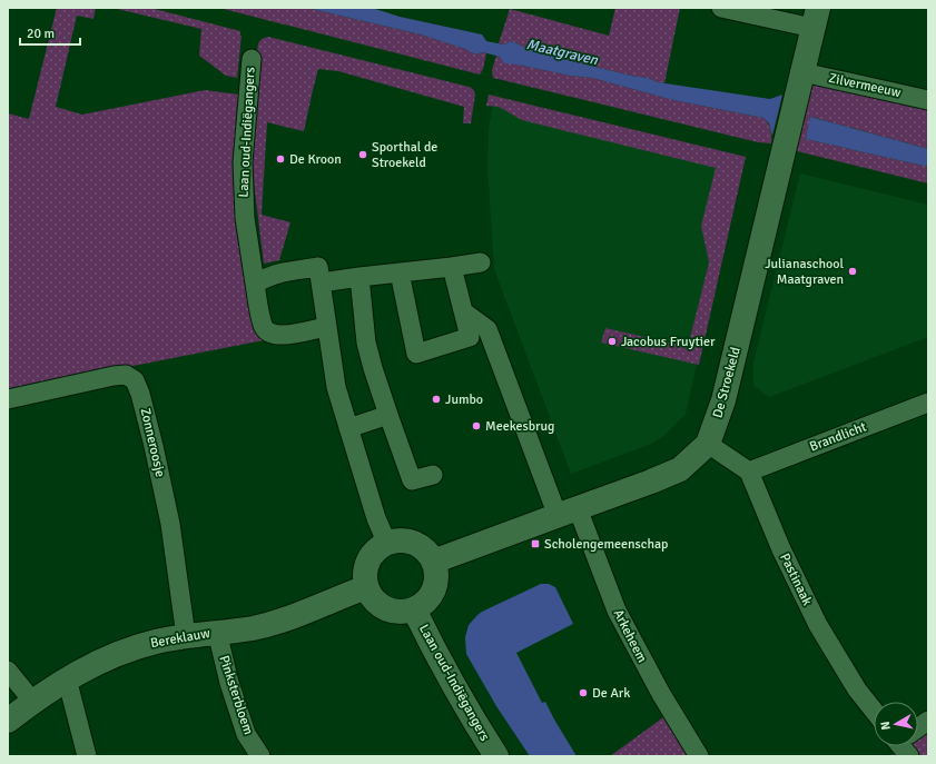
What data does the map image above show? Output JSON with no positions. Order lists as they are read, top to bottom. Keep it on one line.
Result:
{"streets":{"street":["Zilvermeeuw","Laan oud-Indiëgangers","De Stroekeld","Brandlicht","Zonneroosje","Pastinaak","Arkeheem","Bereklauw","Pinksterbloem"]},"crossings":[["Zilvermeeuw","De Stroekeld"],["Laan oud-Indiëgangers","De Stroekeld"],["Laan oud-Indiëgangers","Bereklauw"],["De Stroekeld","Arkeheem"],["De Stroekeld","Bereklauw"],["Brandlicht","Pastinaak"],["Zonneroosje","Bereklauw"],["Bereklauw","Pinksterbloem"]],"water":["Maatgraven"],"places":{"other":["Sporthal de Stroekeld","De Kroon","Julianaschool Maatgraven","Jacobus Fruytier","Jumbo","Meekesbrug","De Ark"],"transit":["Scholengemeenschap"]},"scale_bar":"20 m","north":"left"}
